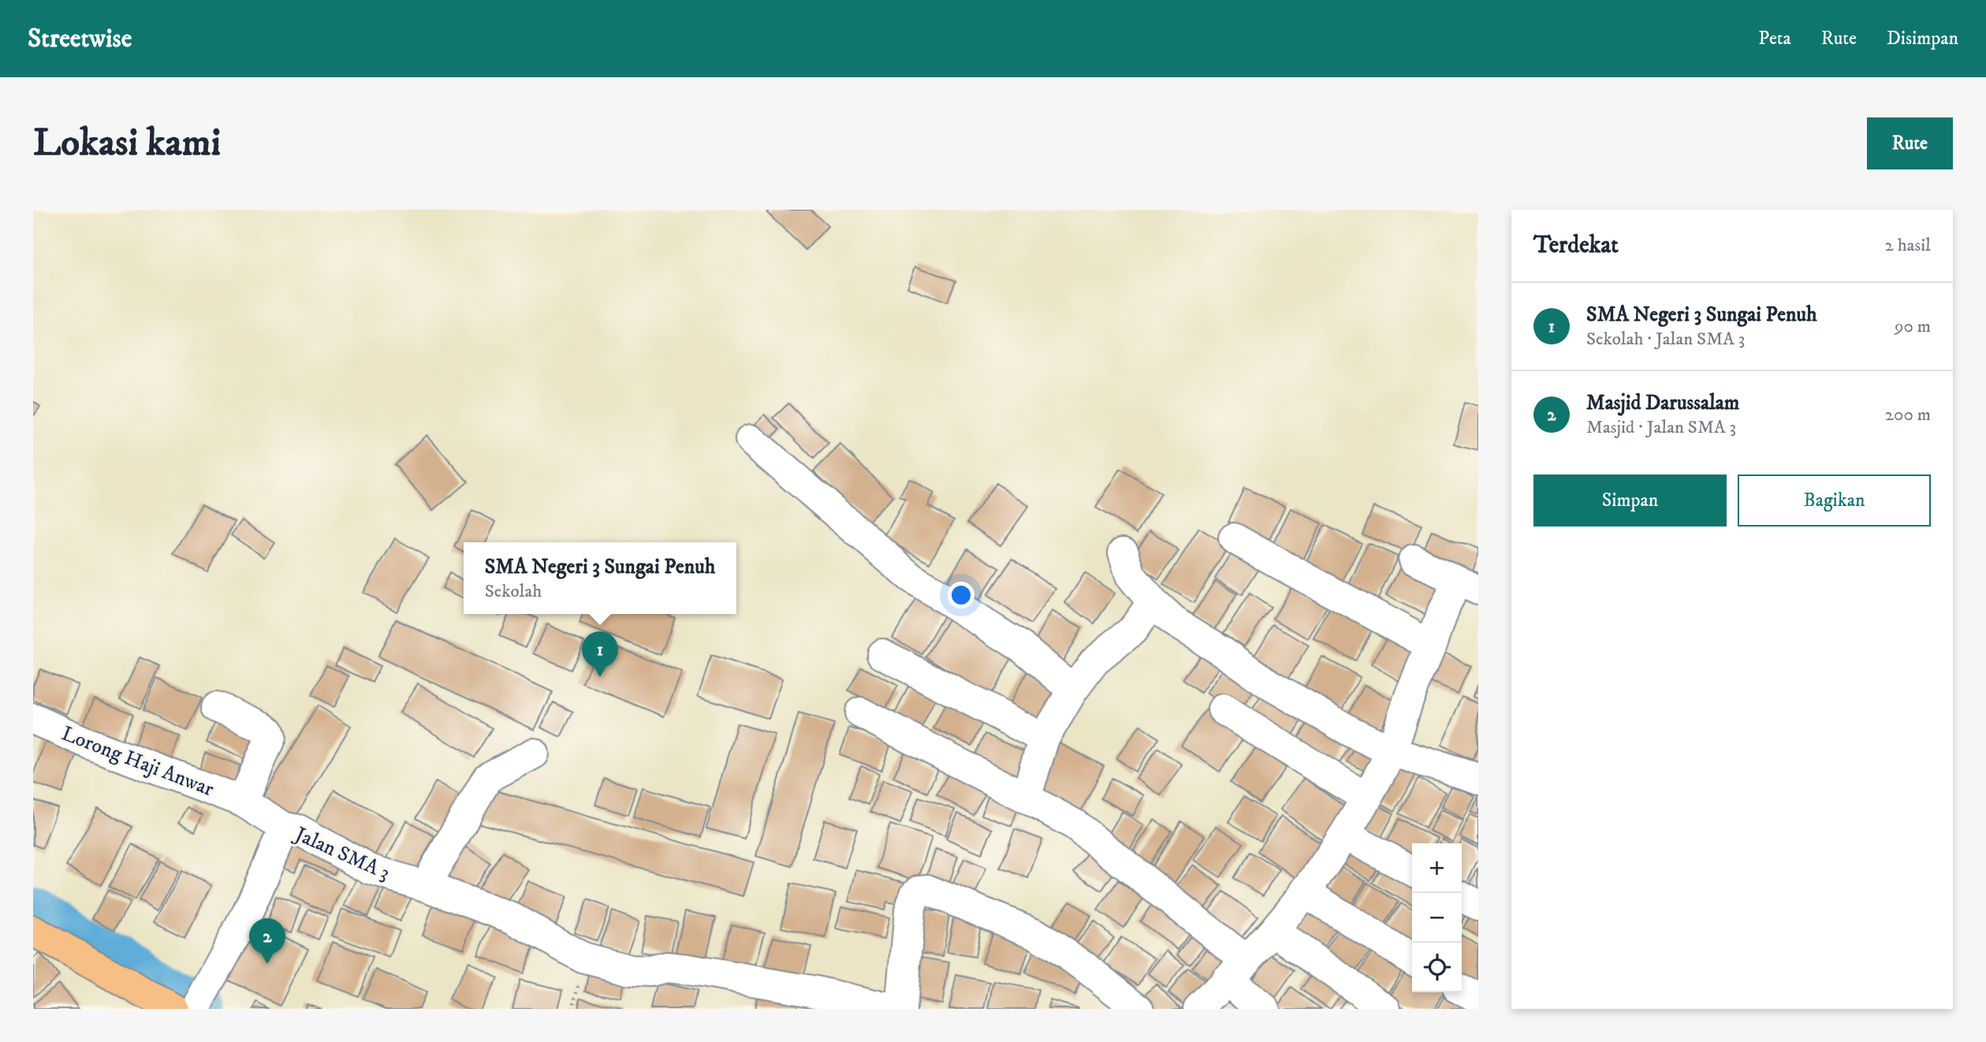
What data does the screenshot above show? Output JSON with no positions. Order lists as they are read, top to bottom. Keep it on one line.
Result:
{"streets":{"street":["Lorong Haji Anwar","Jalan SMA 3"]},"crossings":[["Lorong Haji Anwar","Jalan SMA 3"]],"page":{"header":"Streetwise","nav":["Peta","Rute","Disimpan"],"buttons":["Rute",["Simpan","Bagikan"]],"title":"Lokasi kami","heading":["Terdekat","2 hasil"],"list":[{"mark":"1","name":"SMA Negeri 3 Sungai Penuh","note":"Sekolah · Jalan SMA 3","value":"90 m"},{"mark":"2","name":"Masjid Darussalam","note":"Masjid · Jalan SMA 3","value":"200 m"}],"popup":["SMA Negeri 3 Sungai Penuh","Sekolah"],"pins":["1","2"],"map_buttons":["+","−"]}}
